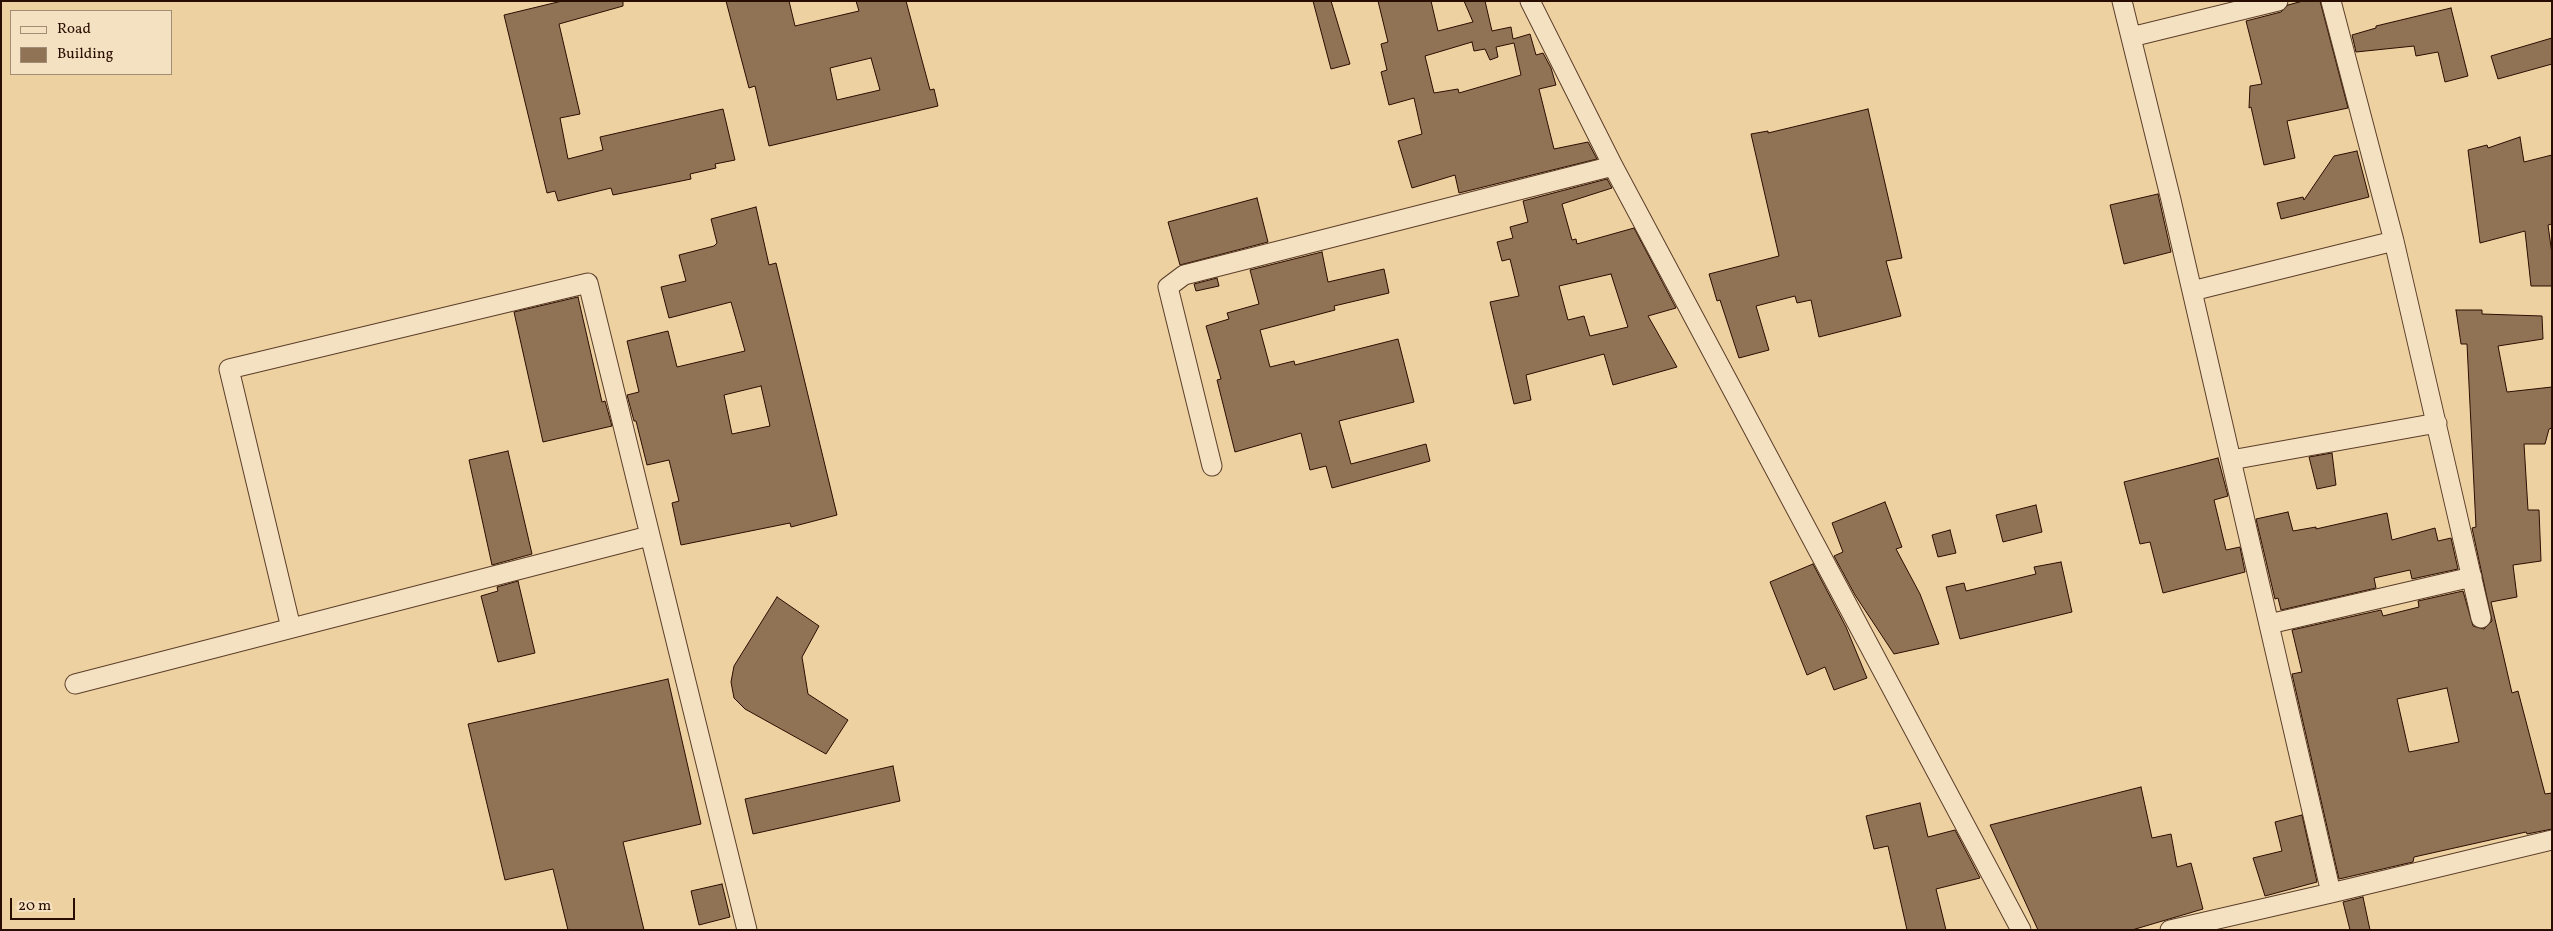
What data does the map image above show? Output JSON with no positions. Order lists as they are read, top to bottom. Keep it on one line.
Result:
{"legend":["Road","Building"],"scale_bar":"20 m"}
